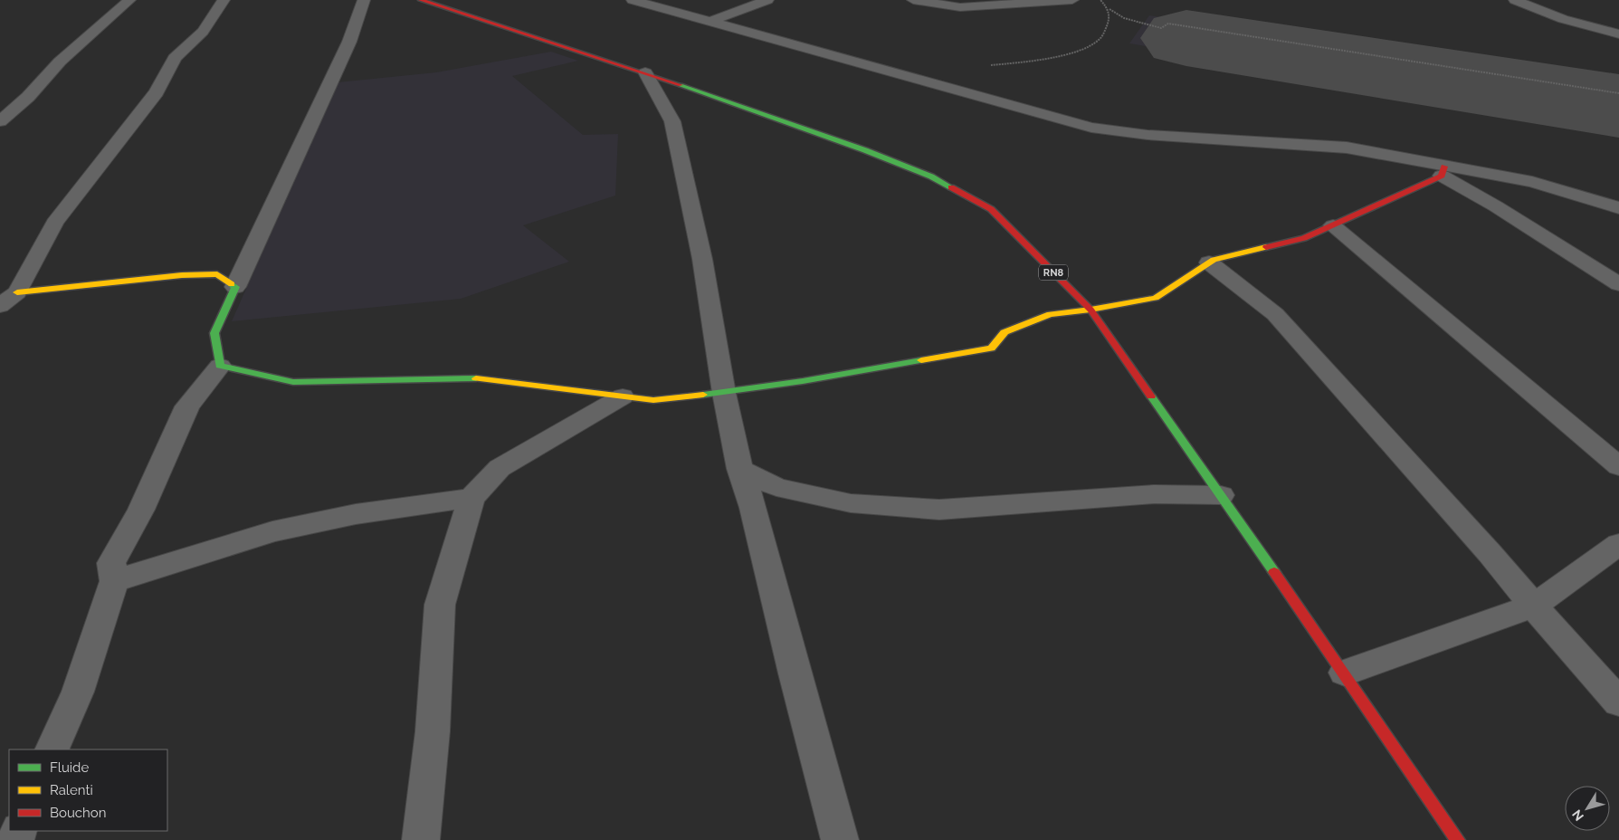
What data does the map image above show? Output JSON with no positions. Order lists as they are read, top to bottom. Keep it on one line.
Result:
{"streets":{"main road":["RN8"]},"legend":["Fluide","Ralenti","Bouchon"],"north":"bottom left"}
